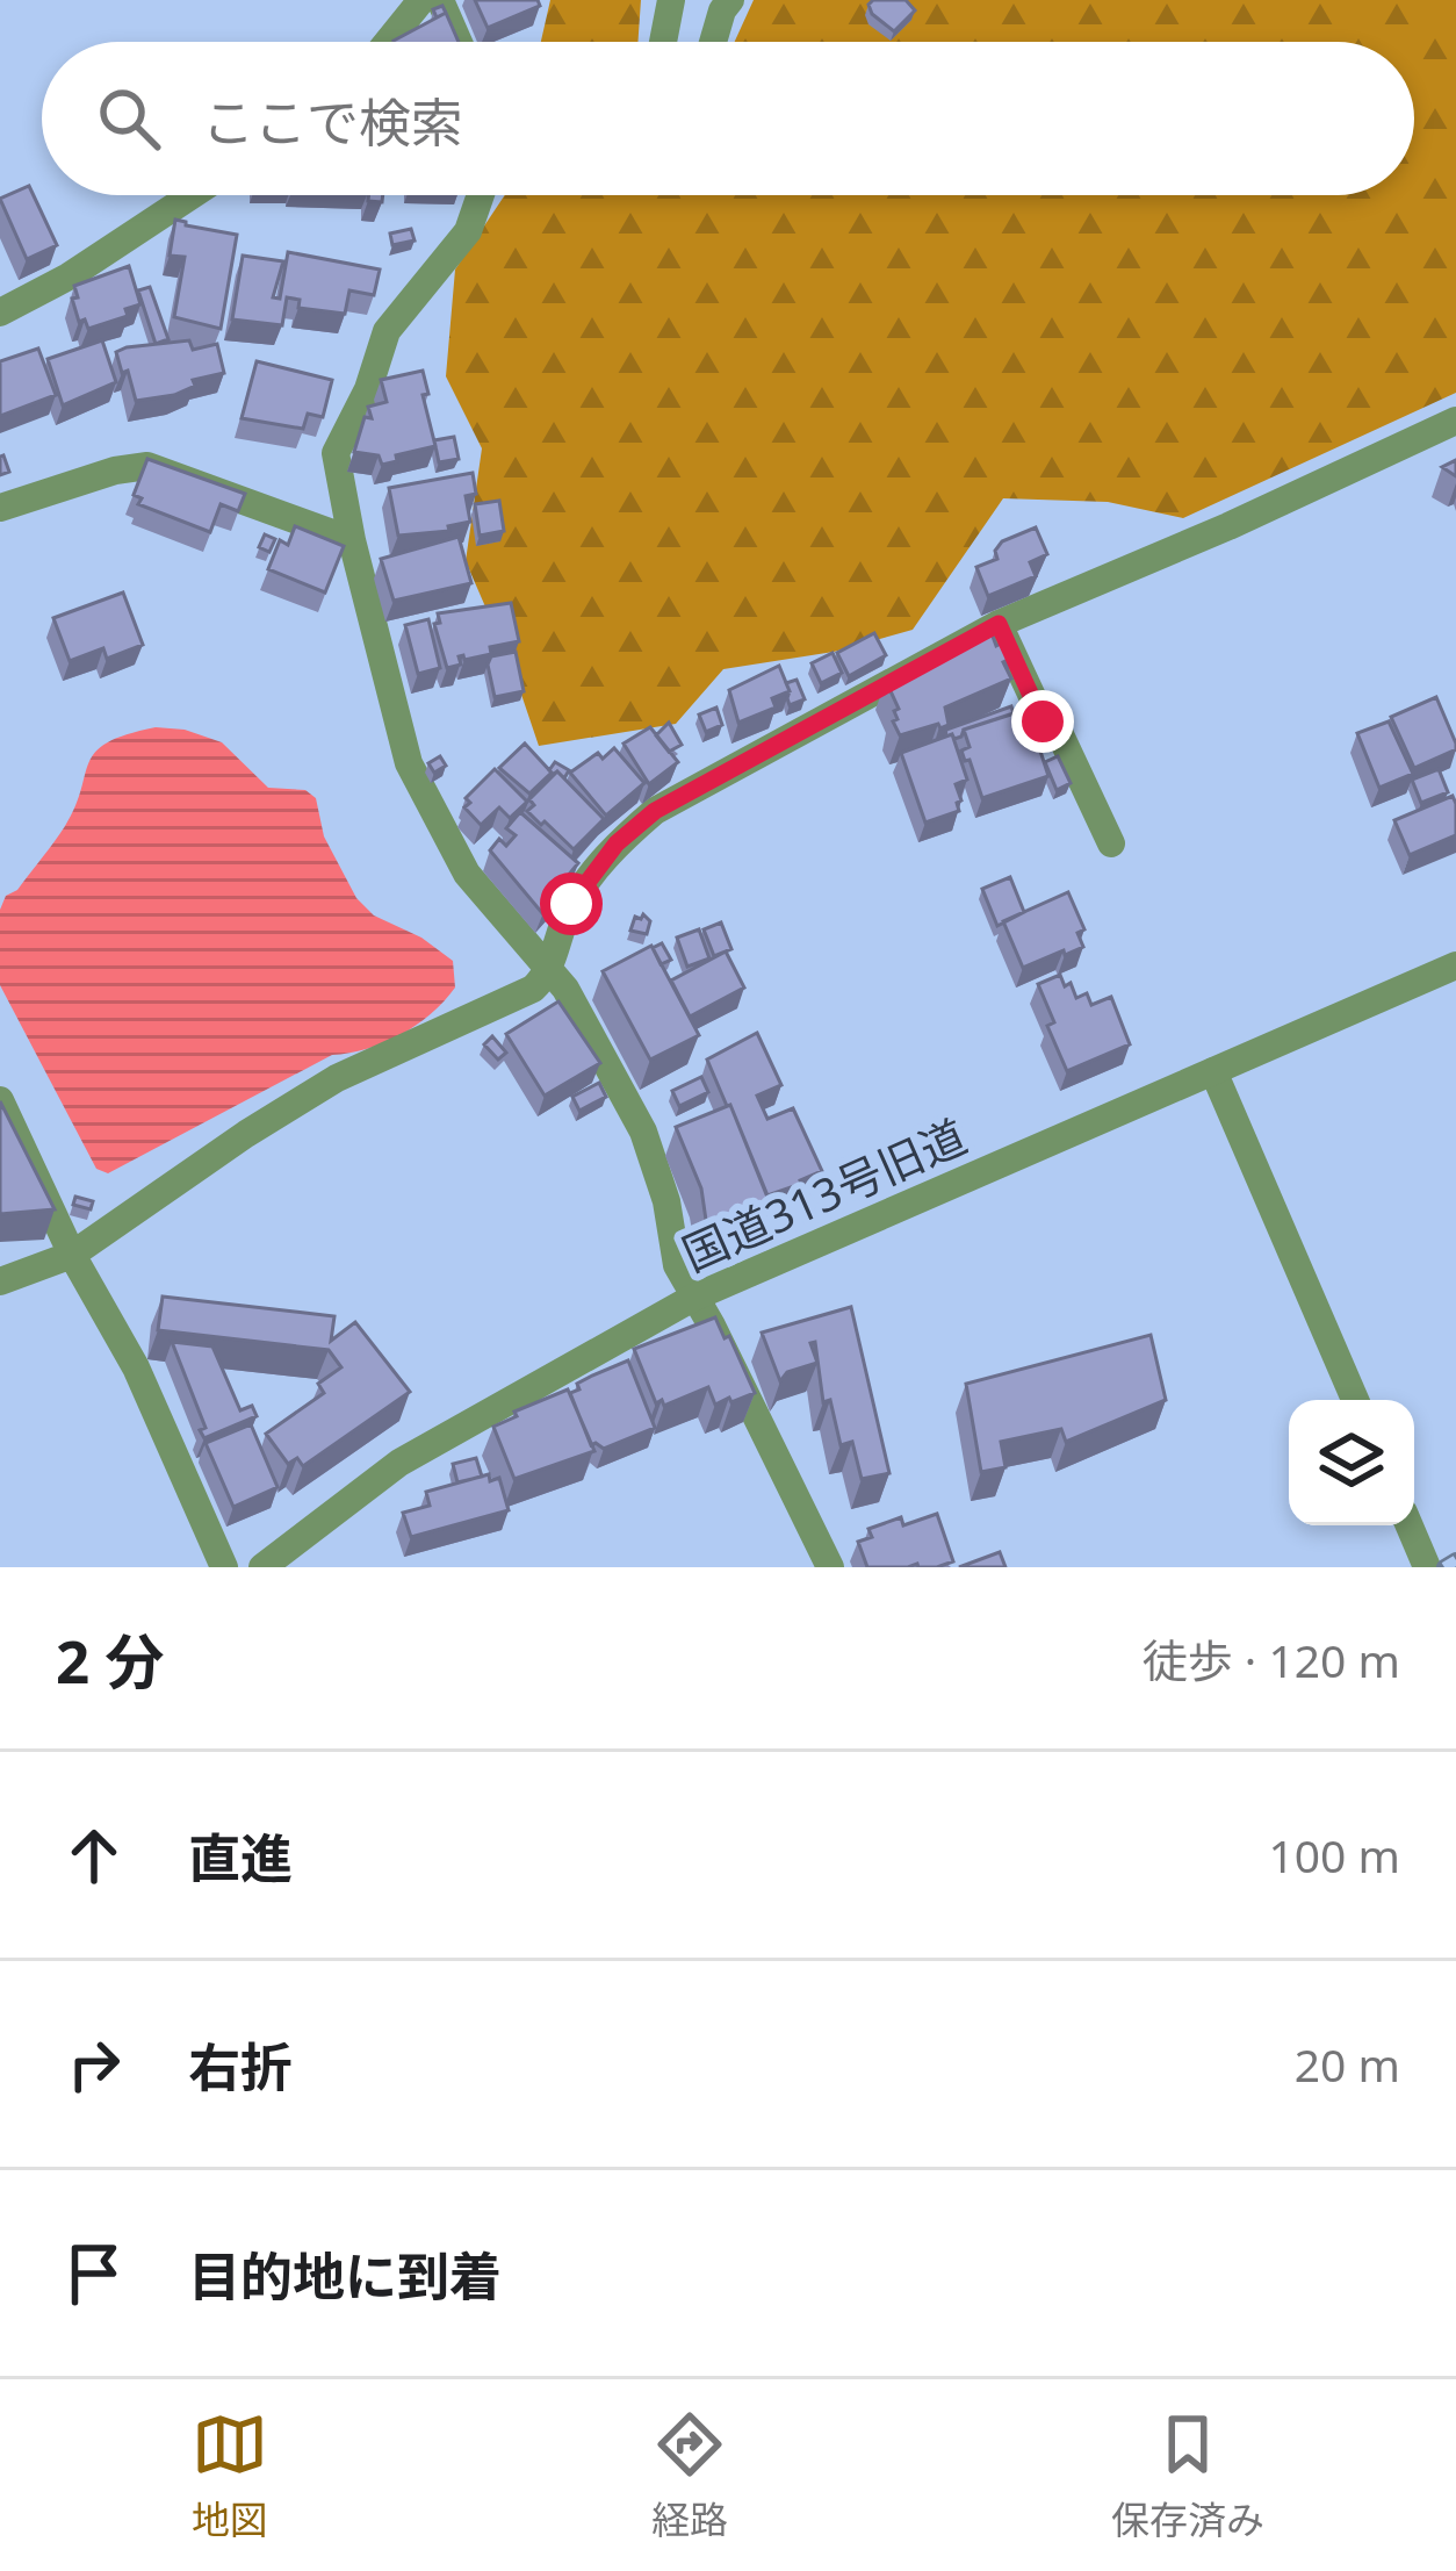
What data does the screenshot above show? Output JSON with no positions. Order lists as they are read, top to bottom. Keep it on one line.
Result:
{"streets":{"street":["国道313号旧道"]},"page":{"search":"ここで検索","heading":["2 分","徒歩 · 120 m"],"list":[["直進","100 m"],["右折","20 m"],"目的地に到着"],"nav":["地図","経路","保存済み"]}}
